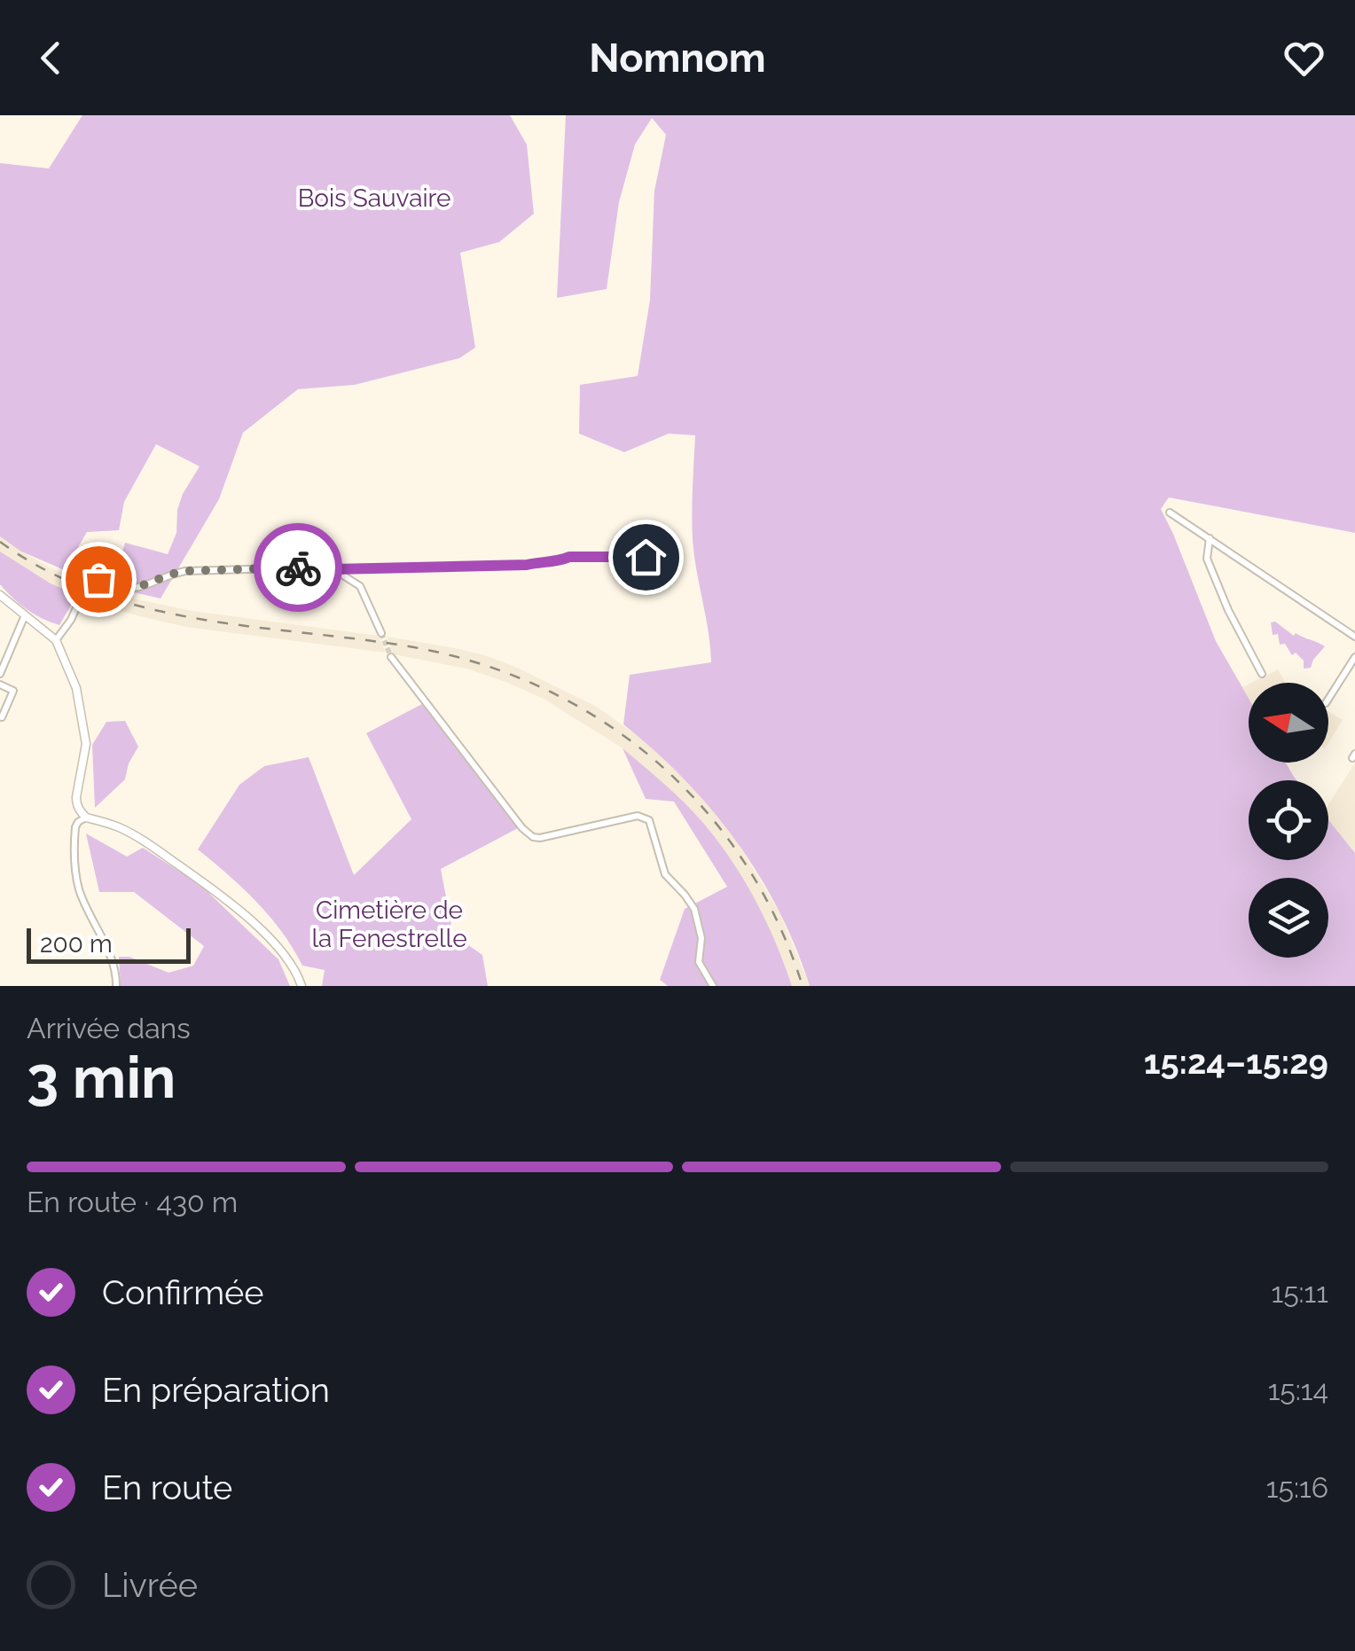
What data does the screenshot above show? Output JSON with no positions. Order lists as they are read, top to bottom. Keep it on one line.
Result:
{"parks":["Bois Sauvaire","Cimetière de la Fenestrelle"],"scale_bar":"200 m","north":"left","page":{"header":"Nomnom","scale":"200 m","heading":["3 min","Arrivée dans","15:24–15:29"],"bar":"En route · 430 m","list":[["Confirmée","15:11"],["En préparation","15:14"],["En route","15:16"],"Livrée"]}}
